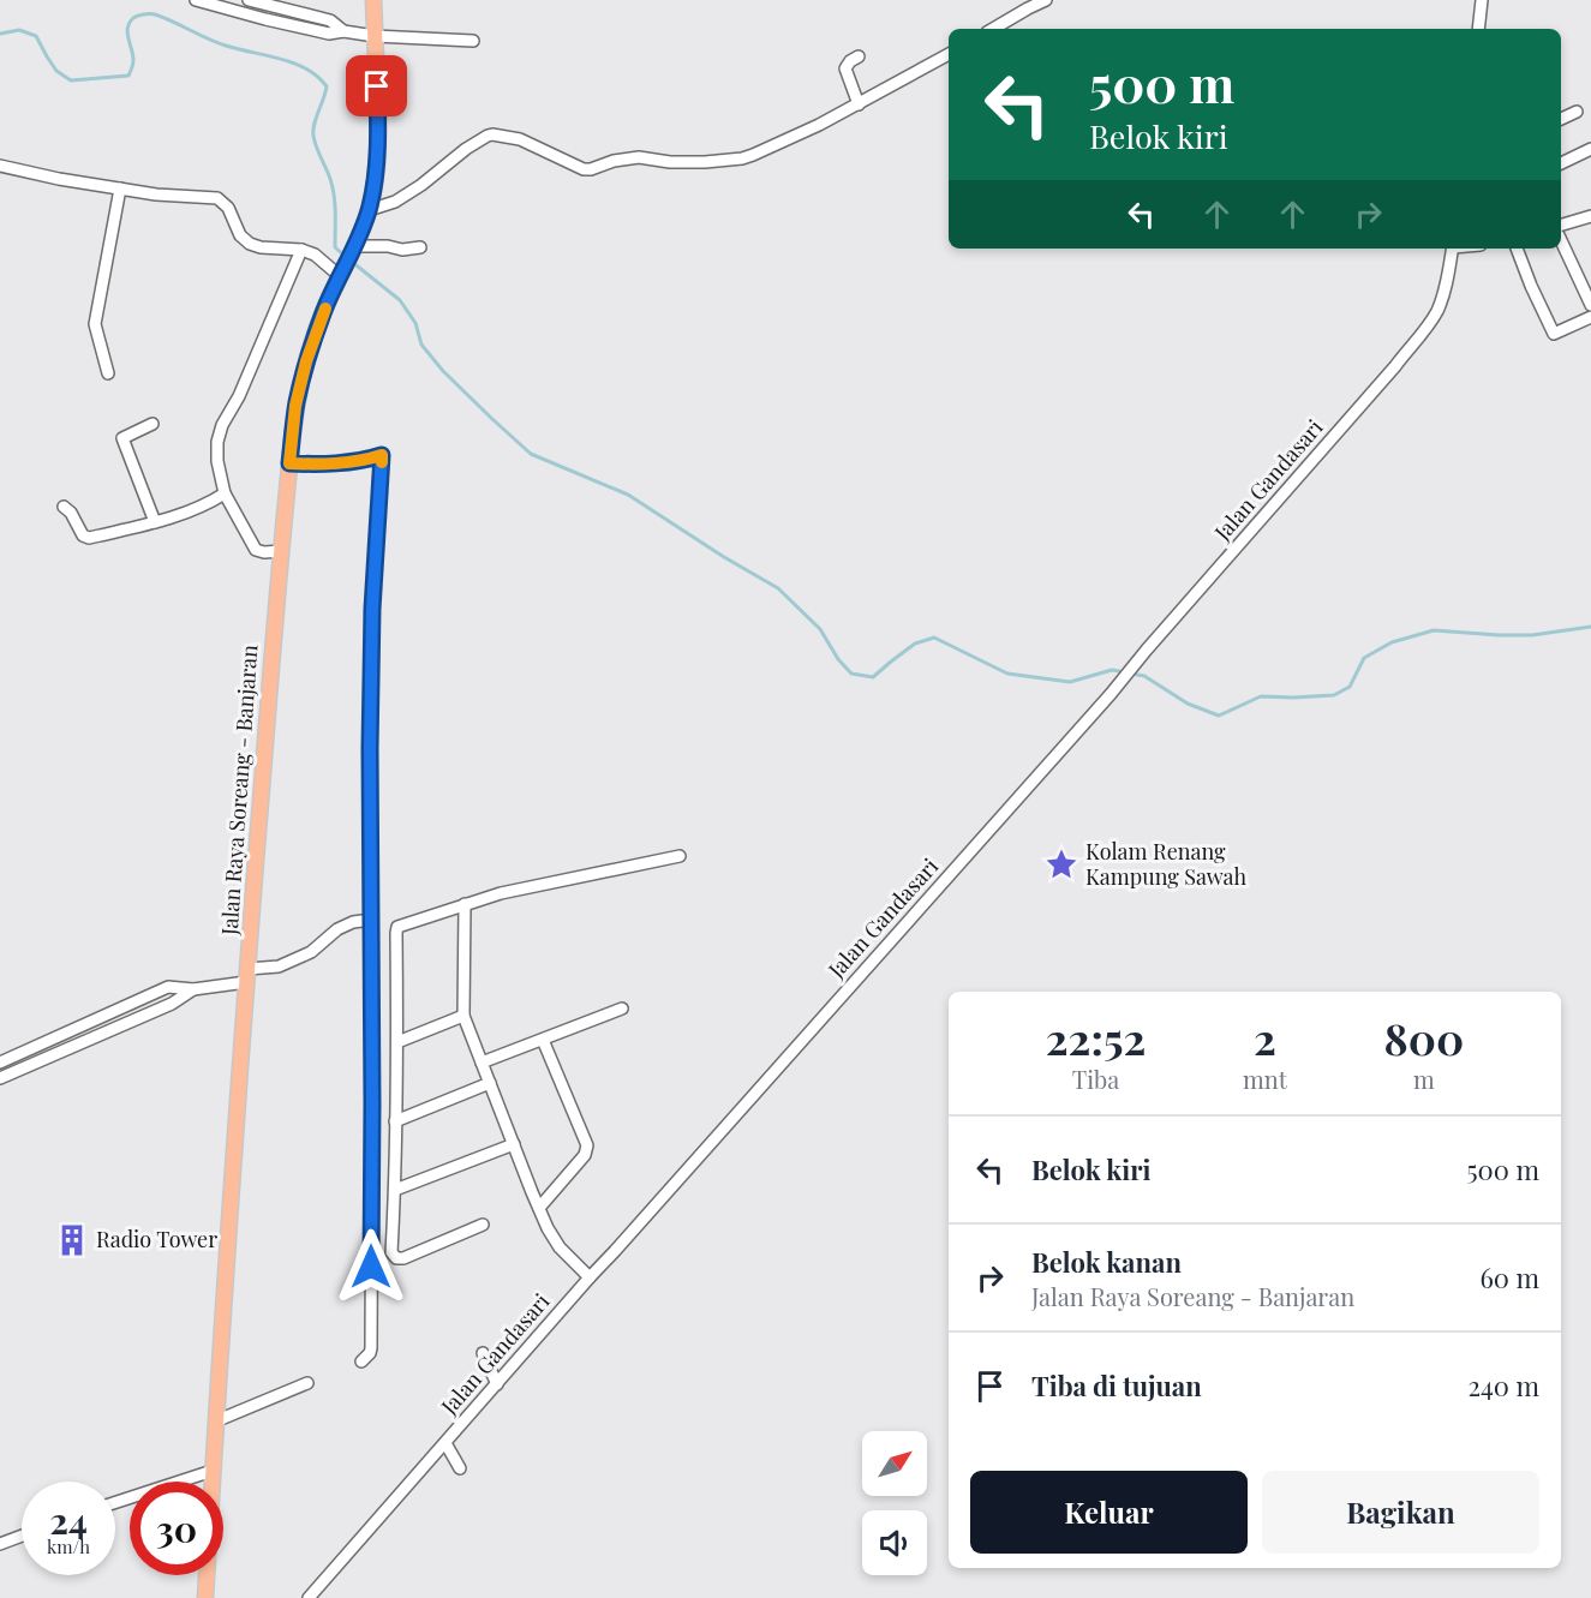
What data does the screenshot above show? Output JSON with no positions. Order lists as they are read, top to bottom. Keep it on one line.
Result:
{"streets":{"main road":["Jalan Raya Soreang - Banjaran"],"street":["Jalan Gandasari"]},"places":{"place":["Kolam Renang Kampung Sawah"],"building":["Radio Tower"]},"north":"top right","page":{"turn":["500 m","Belok kiri"],"eta":["22:52","Tiba","2","mnt","800","m"],"list":[{"name":"Belok kiri","value":"500 m"},{"name":"Belok kanan","note":"Jalan Raya Soreang - Banjaran","value":"60 m"},{"name":"Tiba di tujuan","value":"240 m"}],"buttons":["Keluar","Bagikan"],"speed":"24 km/h","limit":"30"}}
